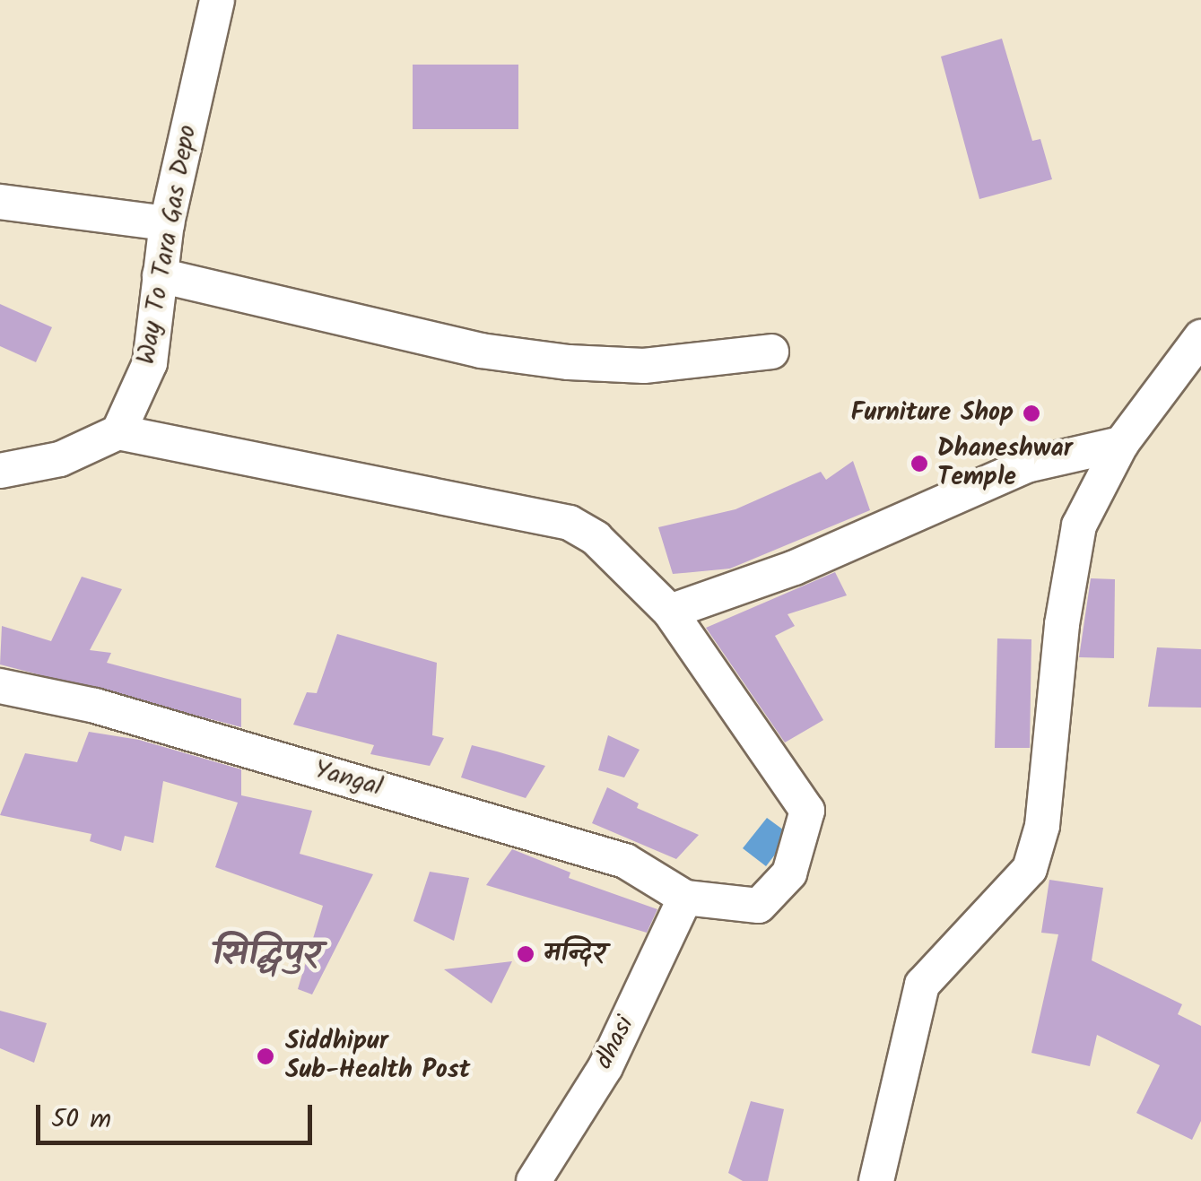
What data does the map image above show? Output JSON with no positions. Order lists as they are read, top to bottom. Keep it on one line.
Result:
{"streets":{"street":["Way To Tara Gas Depo","Yangal","dhasi"]},"crossings":[["Yangal","dhasi"]],"districts":["सिद्धिपुर"],"places":["Furniture Shop","Dhaneshwar Temple","मन्दिर","Siddhipur Sub-Health Post"],"scale_bar":"50 m"}
